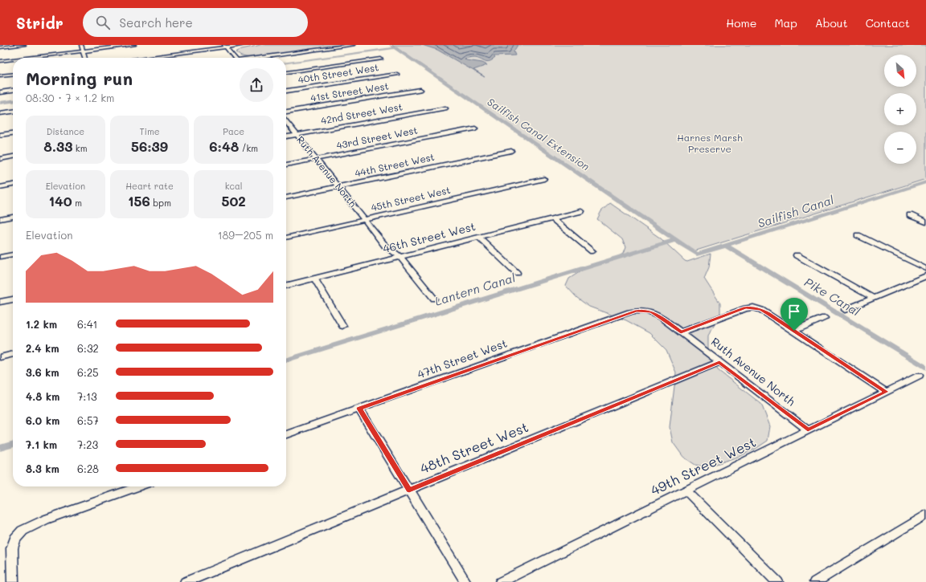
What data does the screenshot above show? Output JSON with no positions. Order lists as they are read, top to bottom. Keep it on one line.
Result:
{"streets":{"street":["40th Street West","41st Street West","42nd Street West","43rd Street West","44th Street West","Ruth Avenue North","45th Street West","46th Street West","47th Street West","48th Street West","49th Street West"]},"crossings":[["42nd Street West","Ruth Avenue North"],["43rd Street West","Ruth Avenue North"],["44th Street West","Ruth Avenue North"],["Ruth Avenue North","45th Street West"],["Ruth Avenue North","46th Street West"],["Ruth Avenue North","47th Street West"],["Ruth Avenue North","48th Street West"],["Ruth Avenue North","49th Street West"]],"water":["Sailfish Canal Extension","Sailfish Canal","Lantern Canal","Pike Canal"],"parks":["Harnes Marsh Preserve"],"north":"bottom right","page":{"header":"Stridr","search":"Search here","nav":["Home","Map","About","Contact"],"map_buttons":["+","−"],"heading":["Morning run","08:30 · 7 × 1.2 km"],"stats":[["Distance","8.33 km"],["Time","56:39"],["Pace","6:48 /km"],["Elevation","140 m"],["Heart rate","156 bpm"],["kcal","502"]],"chart":["Elevation","189–205 m"],"list":[{"name":"1.2 km","note":"6:41"},{"name":"2.4 km","note":"6:32"},{"name":"3.6 km","note":"6:25"},{"name":"4.8 km","note":"7:13"},{"name":"6.0 km","note":"6:57"},{"name":"7.1 km","note":"7:23"},{"name":"8.3 km","note":"6:28"}]}}
